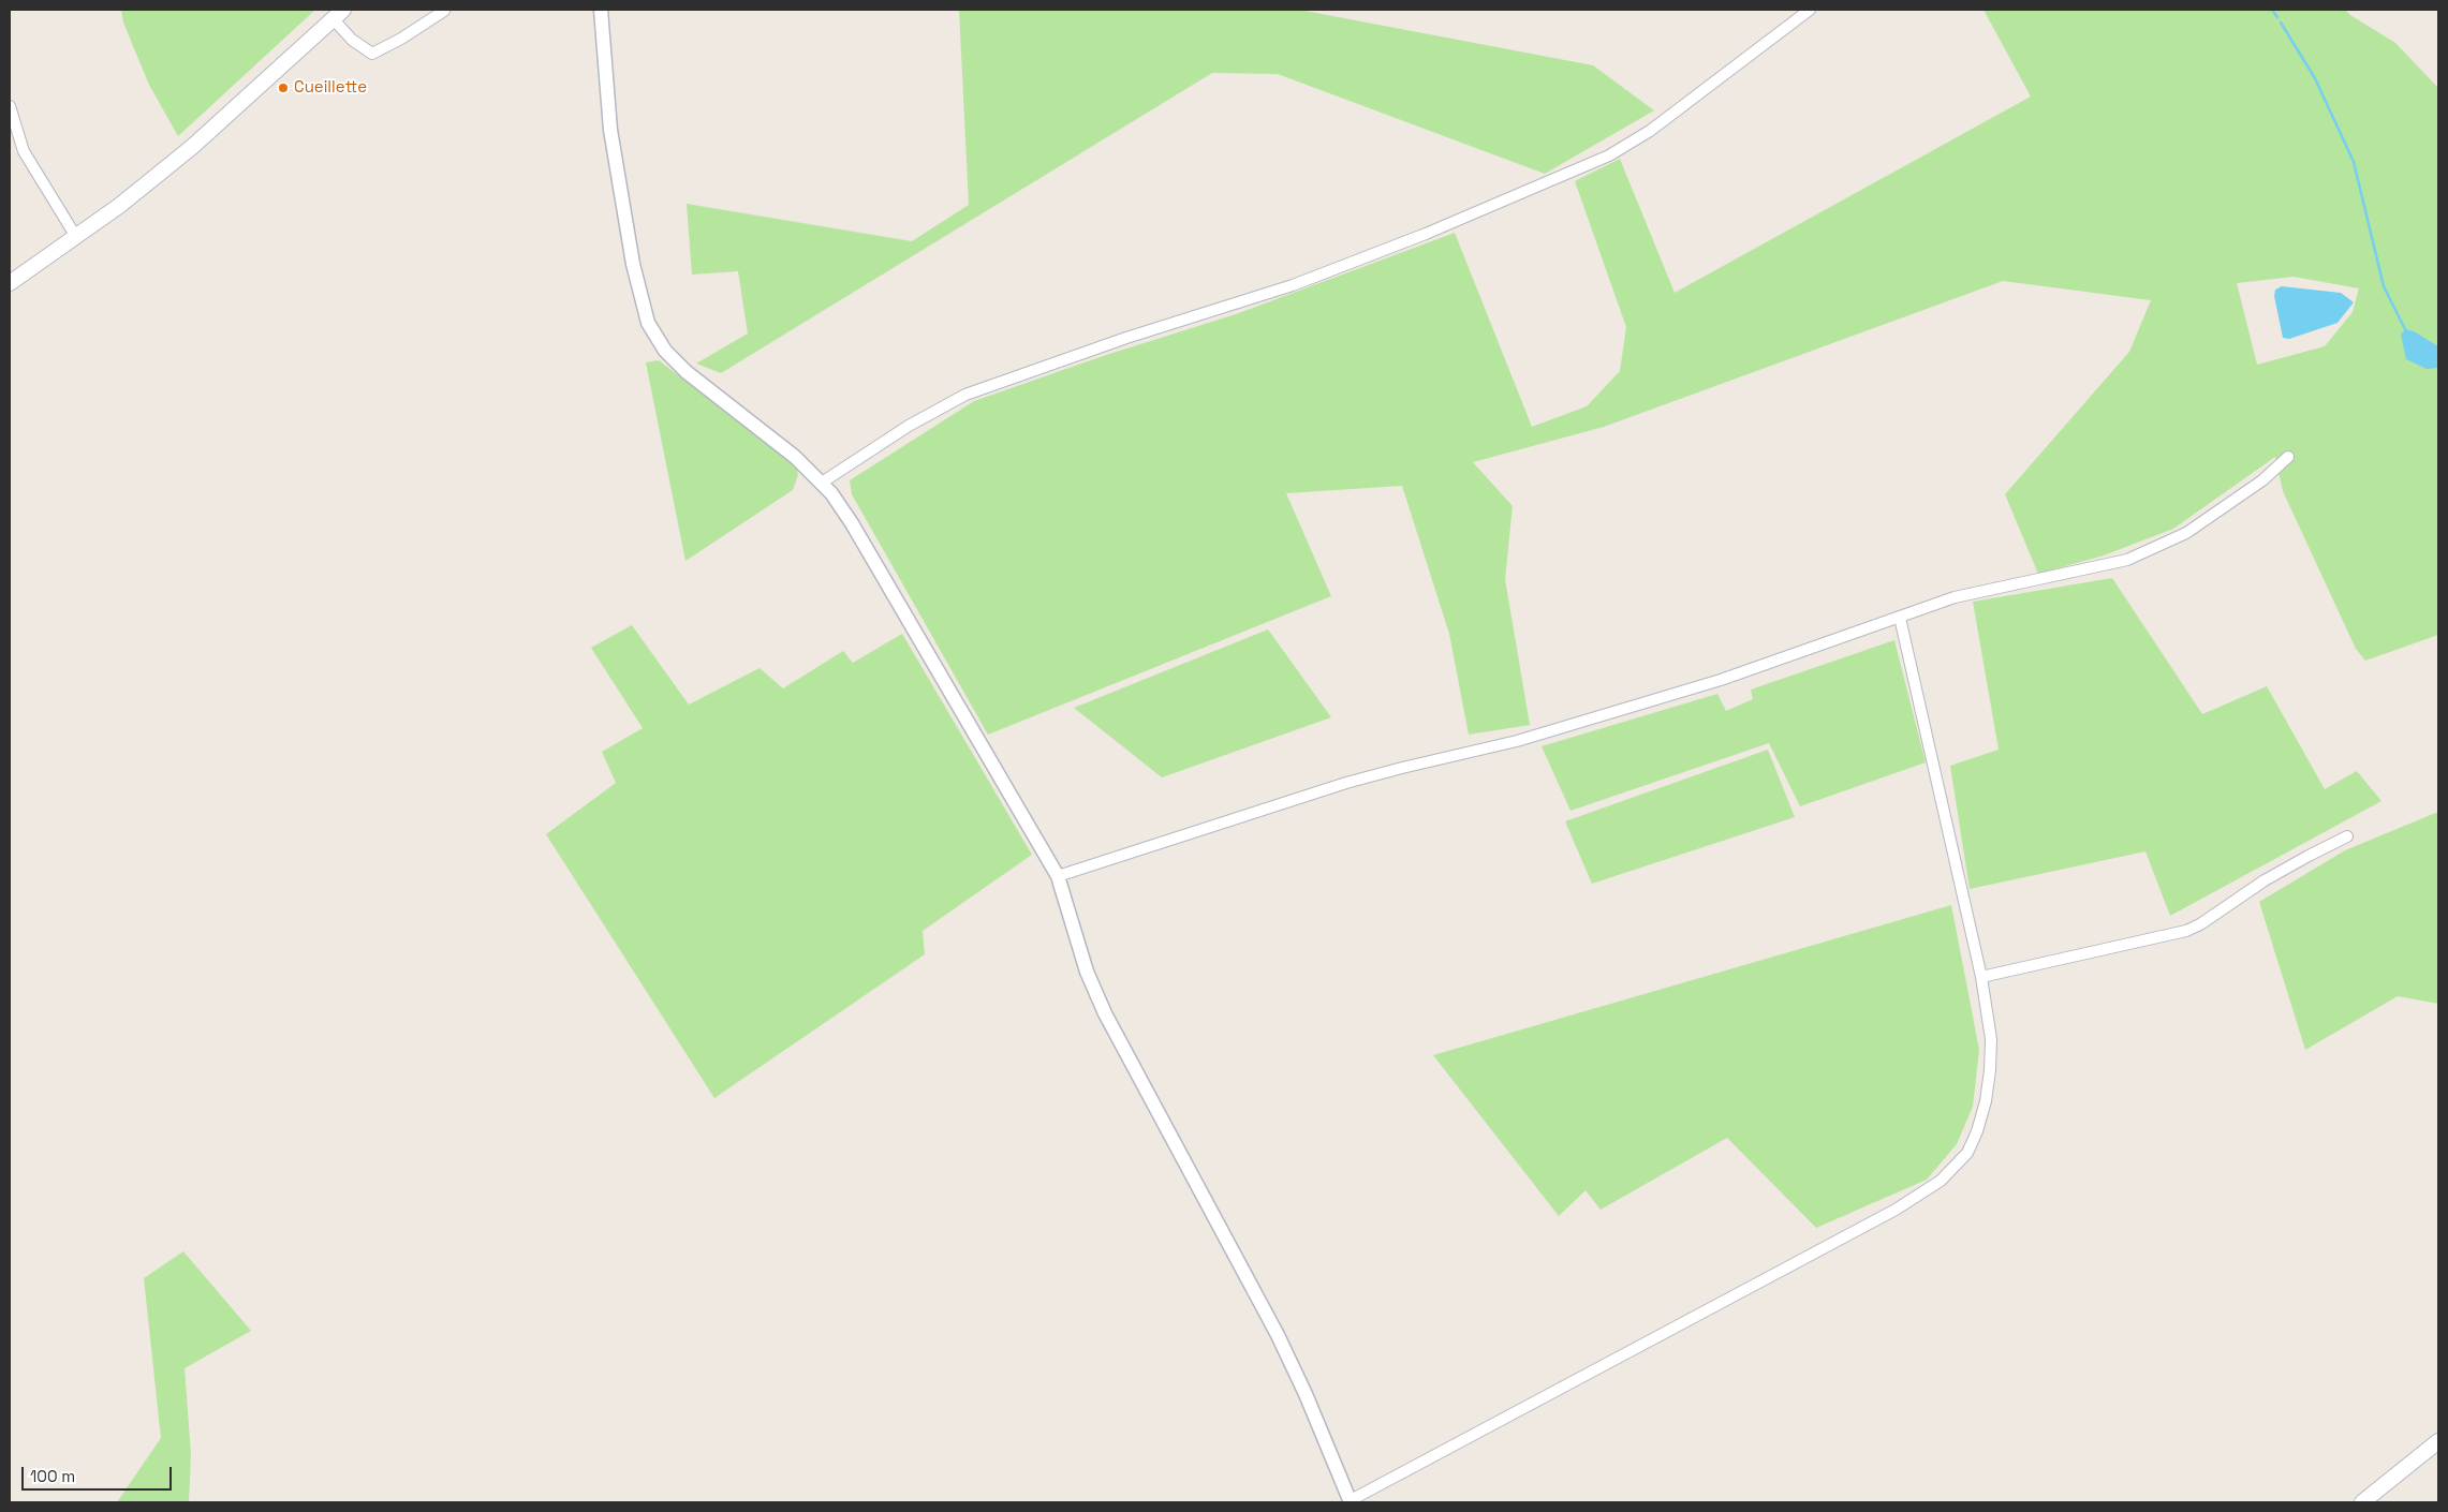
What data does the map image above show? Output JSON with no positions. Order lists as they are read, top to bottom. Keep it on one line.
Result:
{"places":["Cueillette"],"scale_bar":"100 m"}
